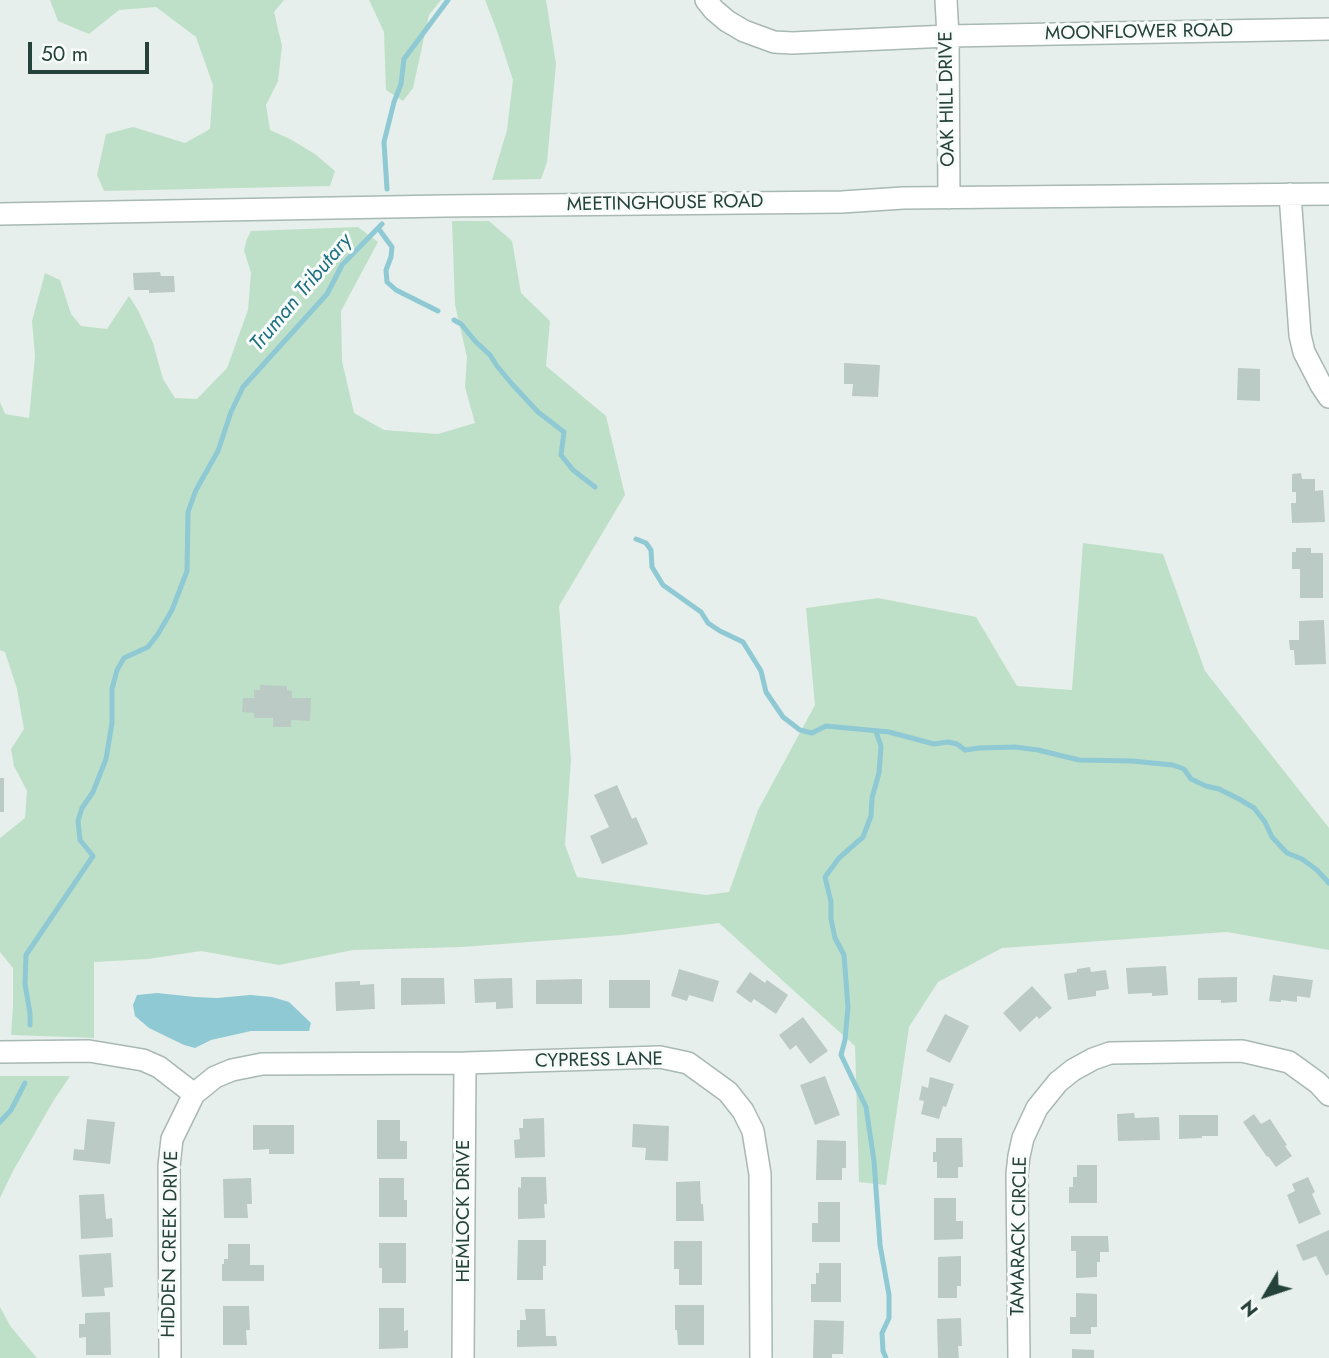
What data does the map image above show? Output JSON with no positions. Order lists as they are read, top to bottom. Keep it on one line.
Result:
{"streets":{"street":["MOONFLOWER ROAD","OAK HILL DRIVE","MEETINGHOUSE ROAD","CYPRESS LANE","HEMLOCK DRIVE","TAMARACK CIRCLE","HIDDEN CREEK DRIVE"]},"crossings":[["MOONFLOWER ROAD","OAK HILL DRIVE"],["OAK HILL DRIVE","MEETINGHOUSE ROAD"],["CYPRESS LANE","HEMLOCK DRIVE"],["CYPRESS LANE","HIDDEN CREEK DRIVE"]],"water":["Truman Tributary"],"scale_bar":"50 m","north":"bottom left"}
